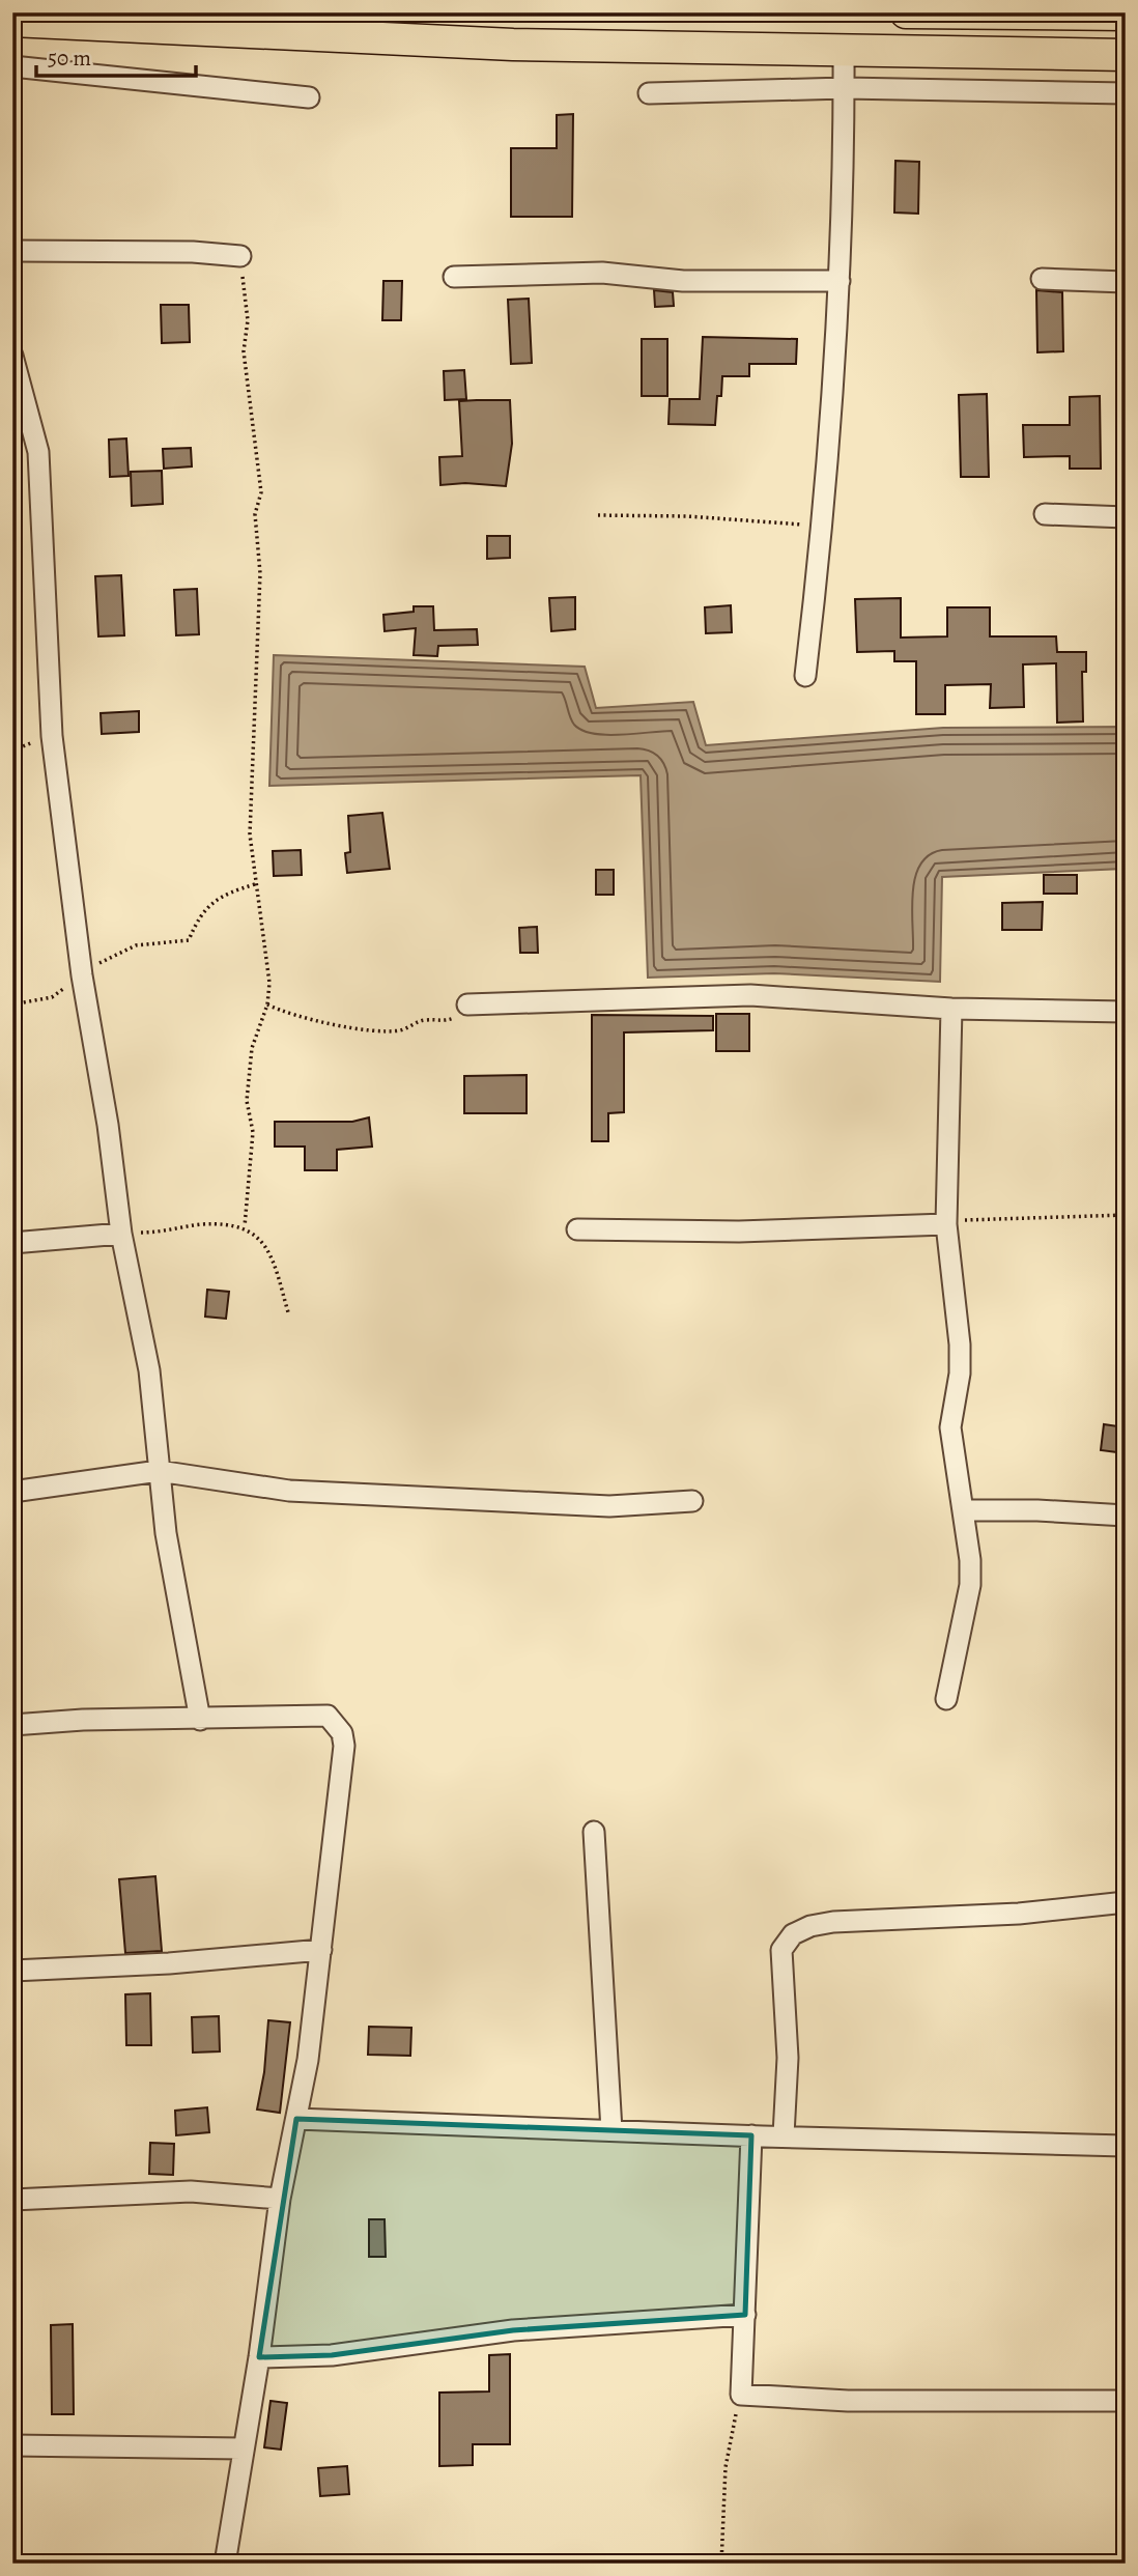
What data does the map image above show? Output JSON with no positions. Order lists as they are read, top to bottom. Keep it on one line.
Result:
{"scale_bar":"50 m"}
